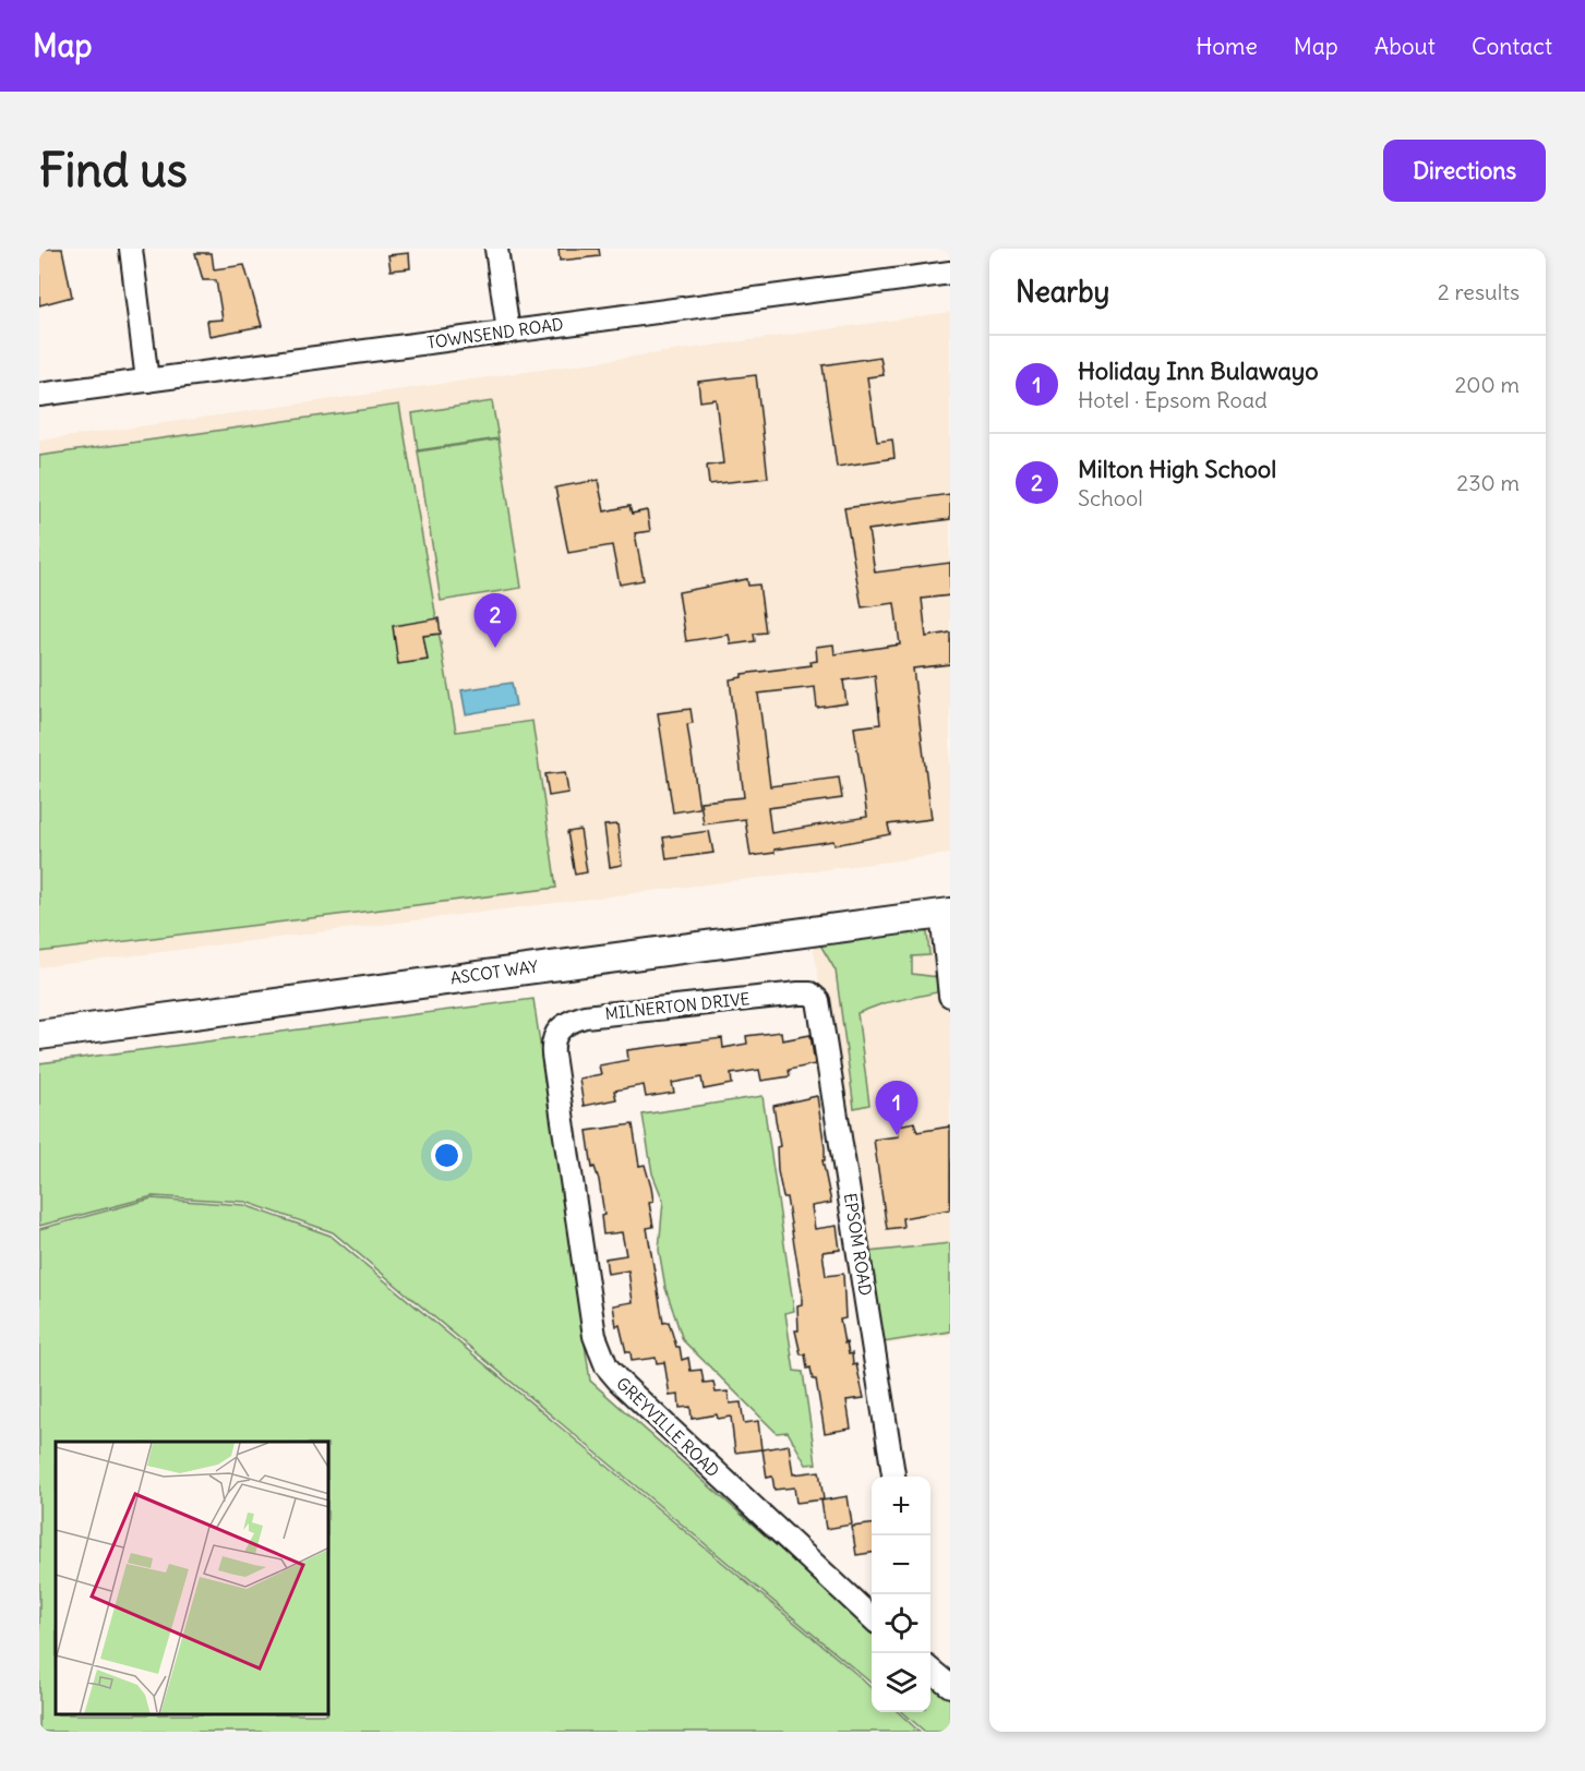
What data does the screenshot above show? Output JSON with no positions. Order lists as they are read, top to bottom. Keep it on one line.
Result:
{"streets":{"main road":["ASCOT WAY"],"street":["TOWNSEND ROAD","MILNERTON DRIVE","EPSOM ROAD","GREYVILLE ROAD"]},"crossings":[["MILNERTON DRIVE","EPSOM ROAD"],["MILNERTON DRIVE","GREYVILLE ROAD"]],"page":{"header":"Map","nav":["Home","Map","About","Contact"],"buttons":"Directions","title":"Find us","heading":["Nearby","2 results"],"list":[{"mark":"1","name":"Holiday Inn Bulawayo","note":"Hotel · Epsom Road","value":"200 m"},{"mark":"2","name":"Milton High School","note":"School","value":"230 m"}],"pins":["2","1"],"map_buttons":["+","−"]}}
